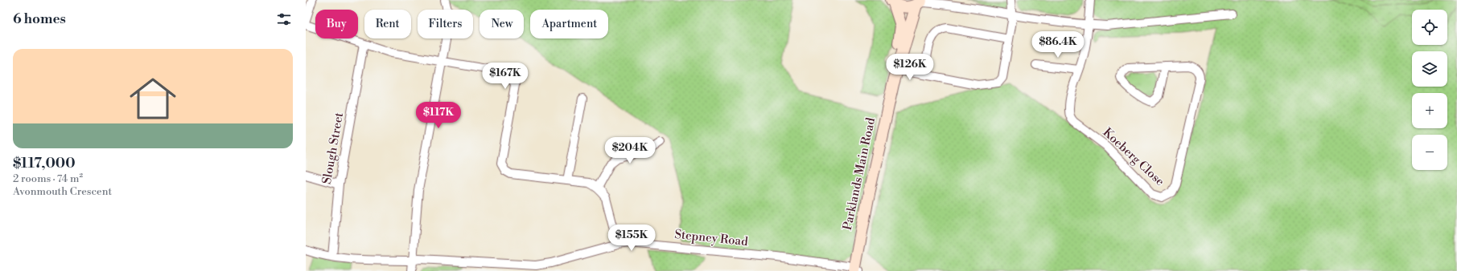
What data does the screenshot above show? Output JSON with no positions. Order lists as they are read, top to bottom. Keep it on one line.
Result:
{"streets":{"street":["Slough Street","Koeberg Close","Parklands Main Road","Stepney Road"]},"crossings":[["Slough Street","Stepney Road"],["Parklands Main Road","Stepney Road"]],"page":{"heading":"6 homes","map_buttons":["+","−"],"chip":["Buy","Rent","Filters","New","Apartment"],"price":["$86.4K","$126K","$167K","$117K","$204K","$155K"],"list":[{"name":"$117,000","note":"2 rooms · 74 m² · Avonmouth Crescent"}]}}
